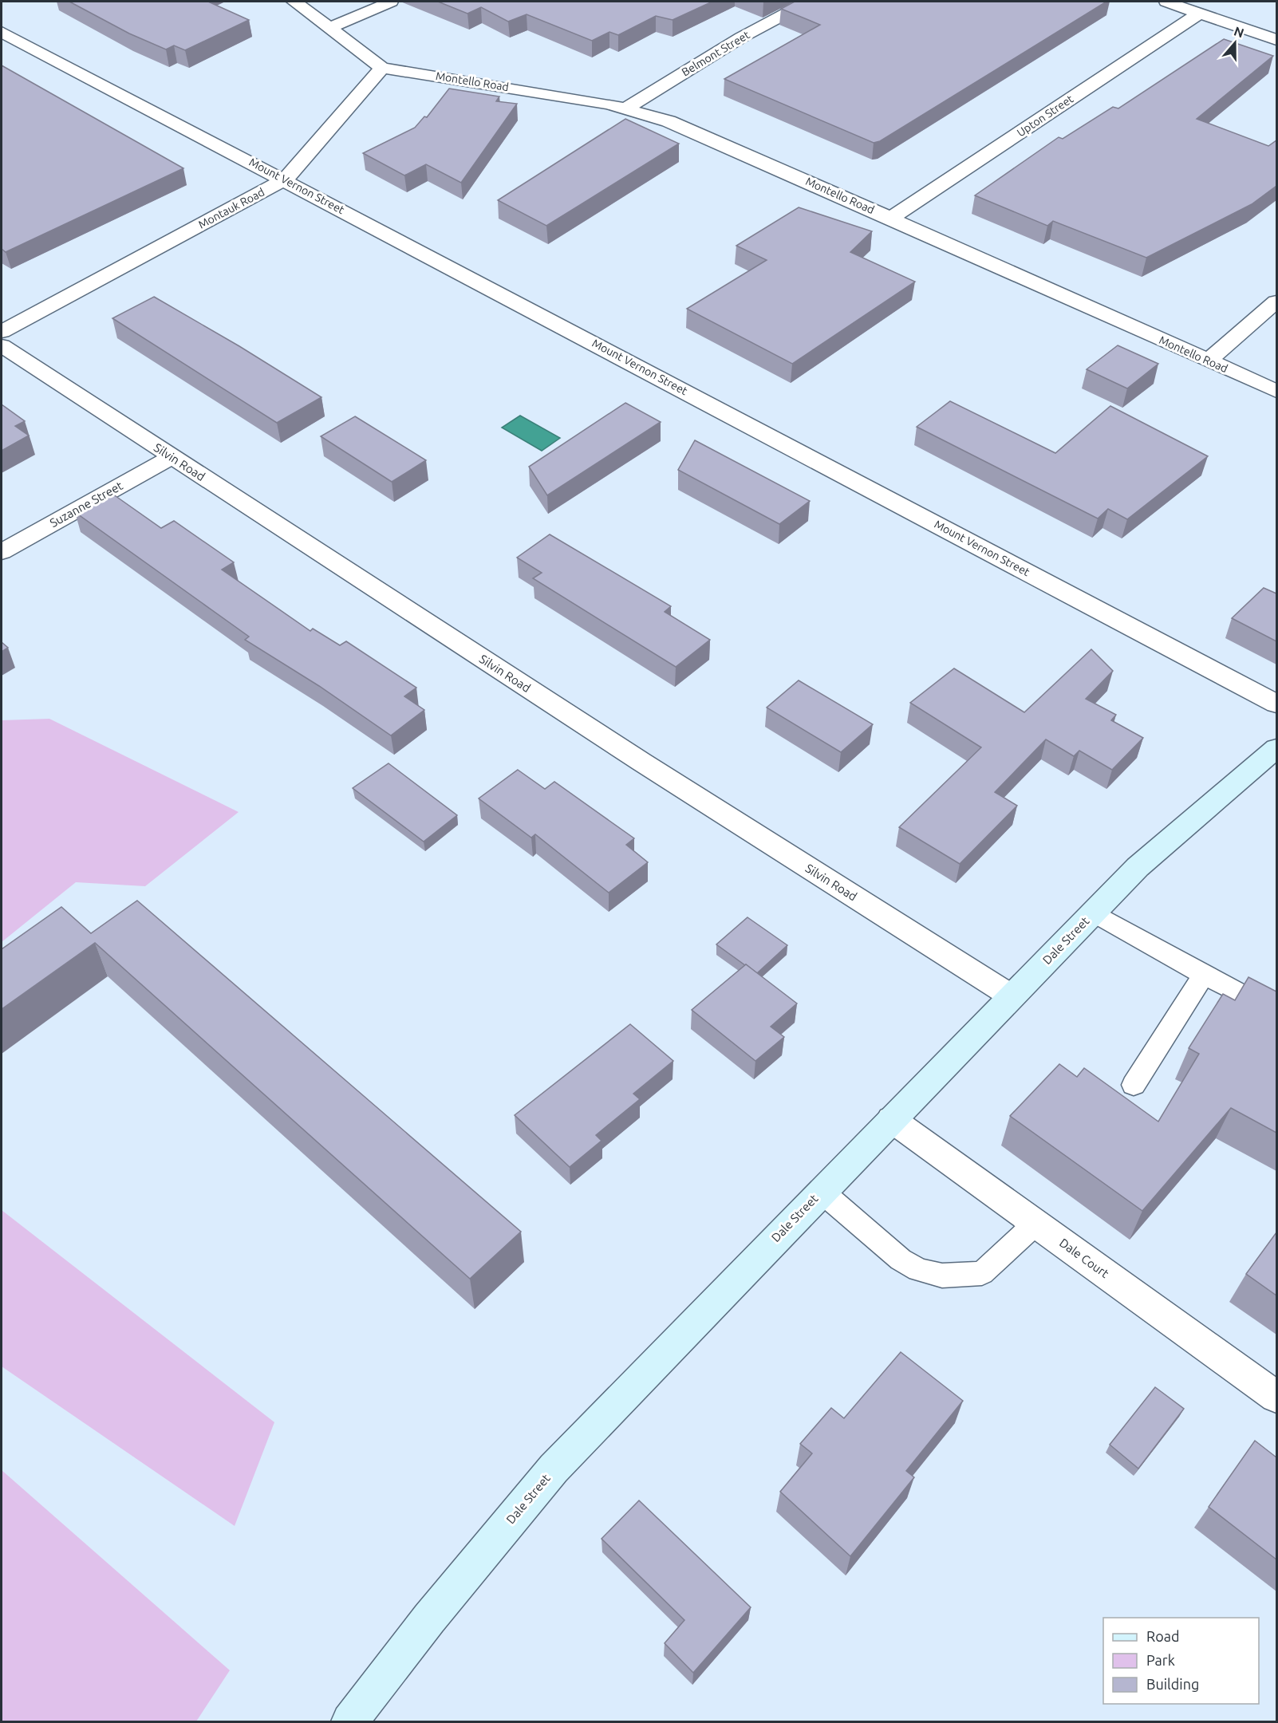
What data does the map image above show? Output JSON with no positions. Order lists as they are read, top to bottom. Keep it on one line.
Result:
{"streets":{"street":["Belmont Street","Montello Road","Upton Street","Mount Vernon Street","Montauk Road","Silvin Road","Suzanne Street","Dale Street","Dale Court"]},"crossings":[["Belmont Street","Montello Road"],["Montello Road","Upton Street"],["Montello Road","Montauk Road"],["Mount Vernon Street","Montauk Road"],["Silvin Road","Suzanne Street"],["Silvin Road","Dale Street"],["Dale Street","Dale Court"]],"legend":["Road","Park","Building"],"north":"top"}
